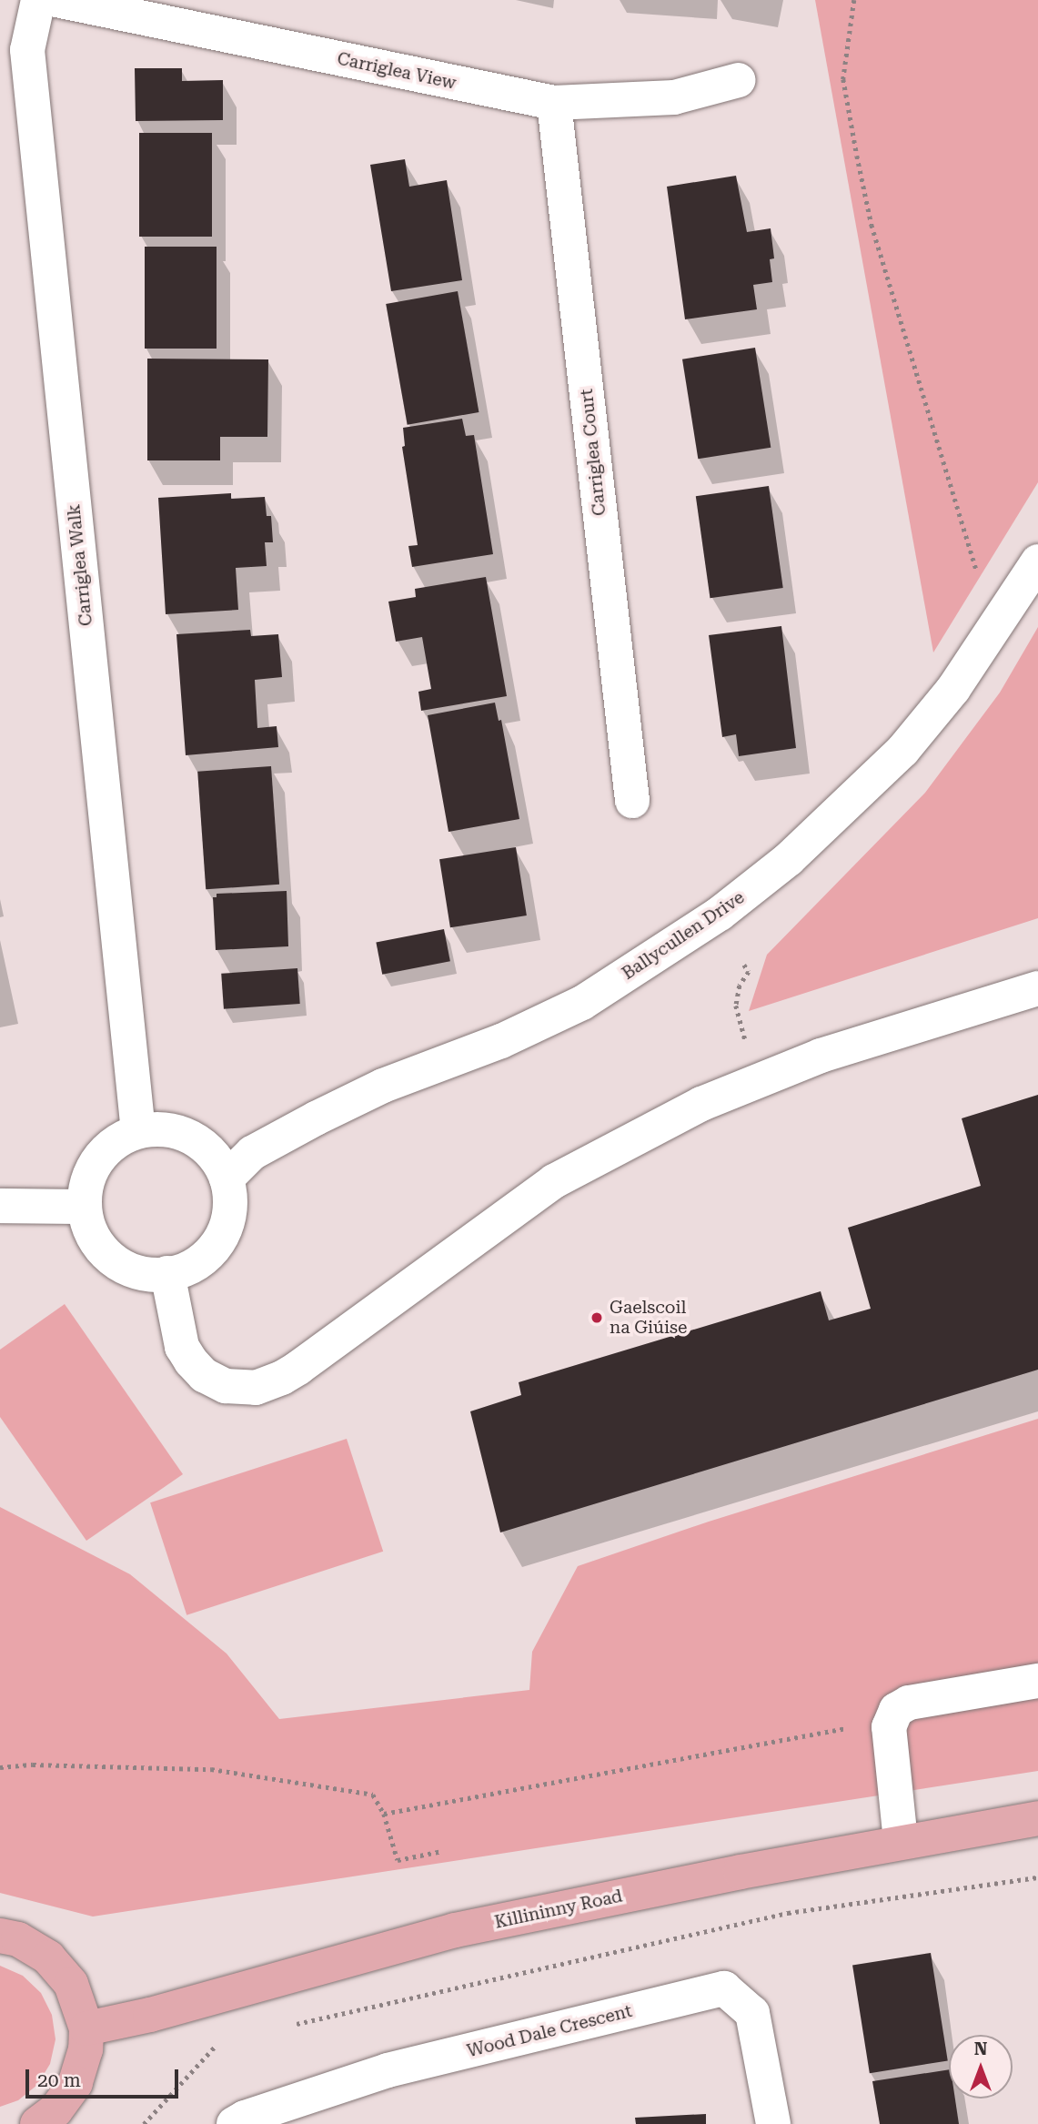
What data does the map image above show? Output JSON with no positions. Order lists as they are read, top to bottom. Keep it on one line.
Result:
{"streets":{"main road":["Killininny Road"],"street":["Carriglea View","Carriglea Court","Carriglea Walk","Ballycullen Drive","Wood Dale Crescent"]},"crossings":[["Carriglea View","Carriglea Court"],["Carriglea Walk","Ballycullen Drive"]],"places":["Gaelscoil na Giúise"],"scale_bar":"20 m","north":"top"}
